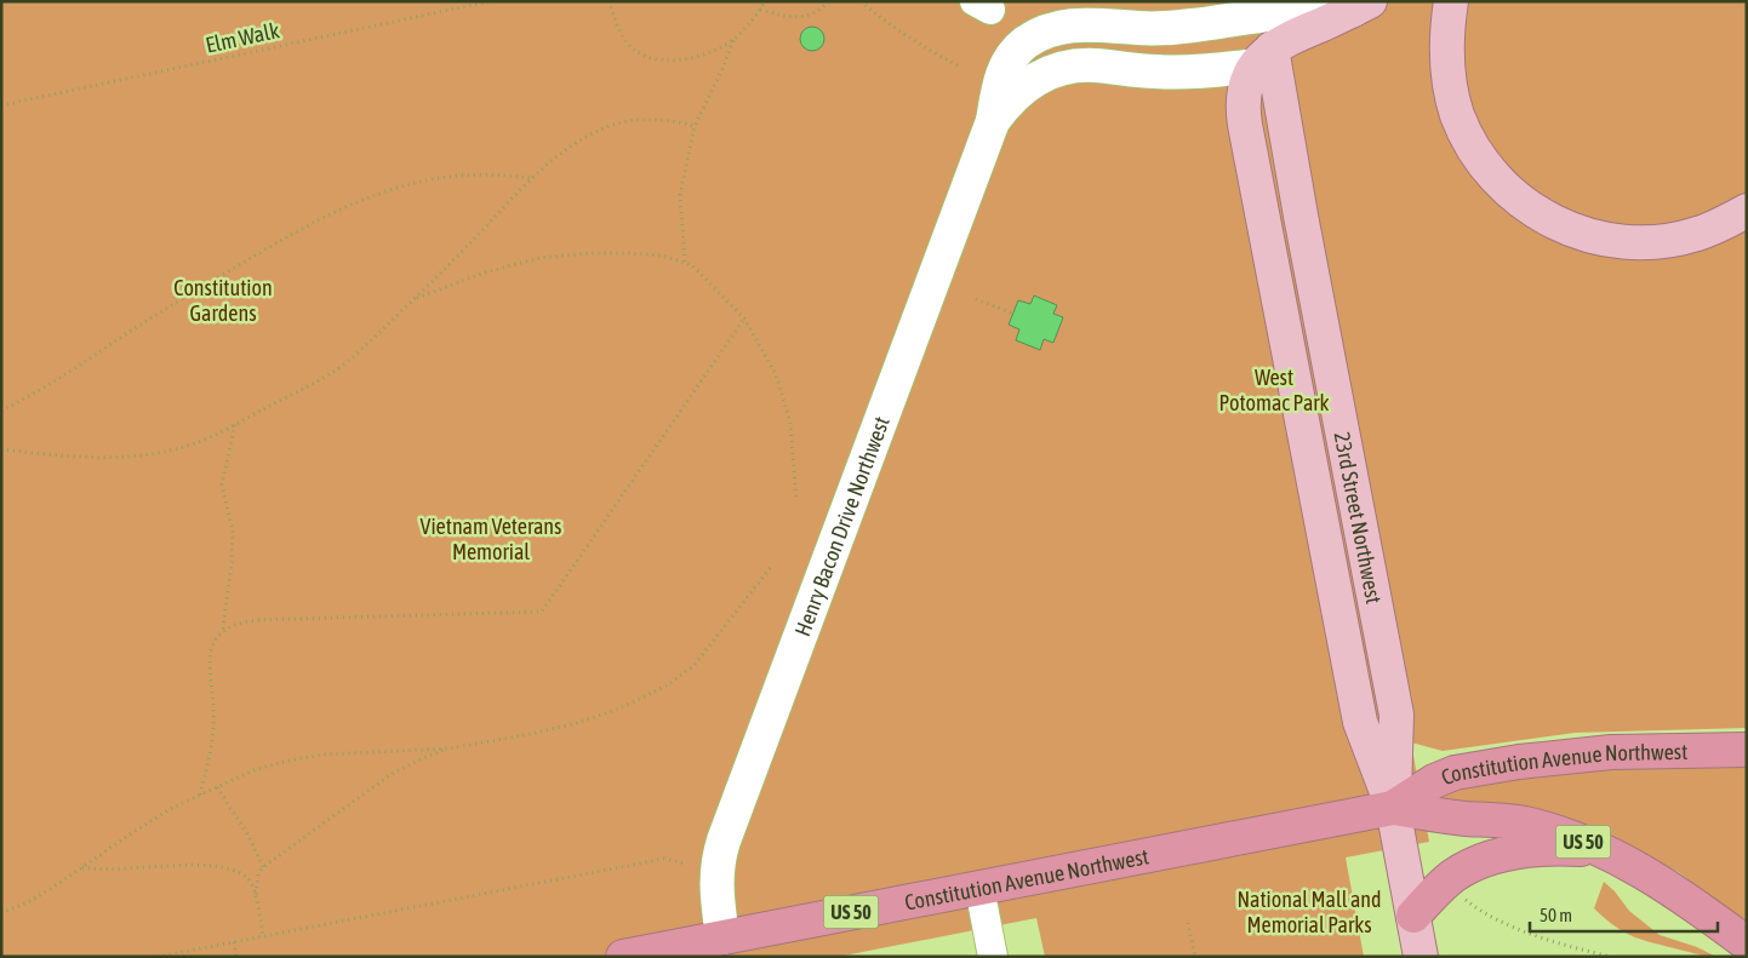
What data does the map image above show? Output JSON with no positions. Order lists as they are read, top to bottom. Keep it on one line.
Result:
{"streets":{"highway":["Constitution Avenue Northwest","US 50"],"main road":["23rd Street Northwest"],"street":["Henry Bacon Drive Northwest"],"path":["Elm Walk"]},"crossings":[["23rd Street Northwest","Constitution Avenue Northwest"],["Henry Bacon Drive Northwest","Constitution Avenue Northwest"]],"parks":["Constitution Gardens","West Potomac Park","Vietnam Veterans Memorial","National Mall and Memorial Parks"],"scale_bar":"50 m"}
